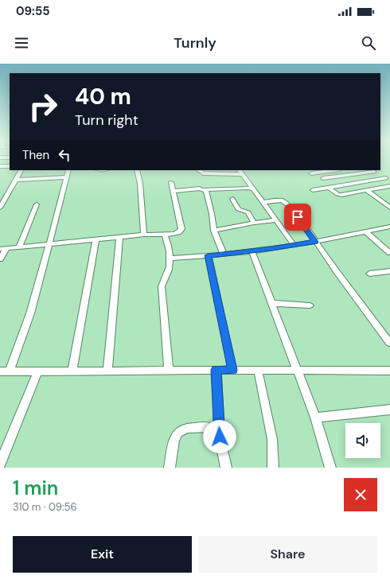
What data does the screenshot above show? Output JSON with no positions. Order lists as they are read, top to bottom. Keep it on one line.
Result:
{"page":{"status":"09:55","header":"Turnly","turn":["40 m","Turn right"],"then":"Then","heading":["1 min","310 m · 09:56"],"buttons":["Exit","Share"]}}
